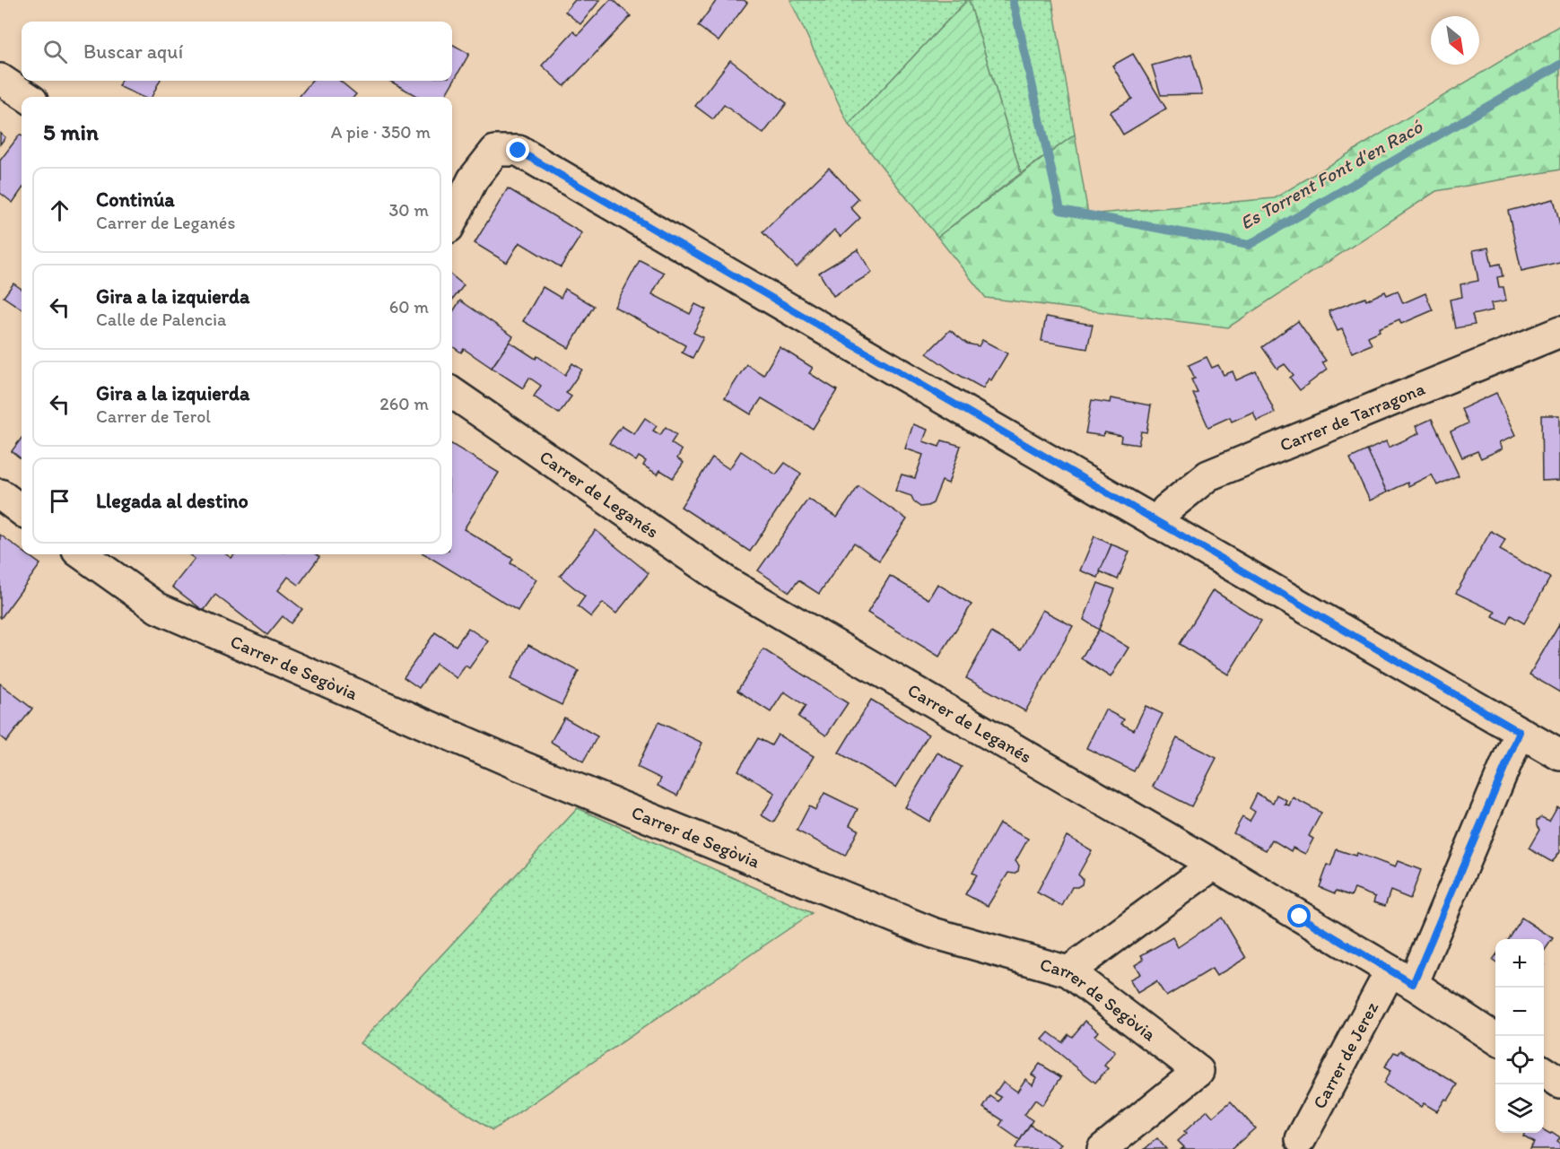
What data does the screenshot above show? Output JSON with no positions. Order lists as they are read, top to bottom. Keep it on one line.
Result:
{"streets":{"street":["Carrer de Tarragona","Carrer de Leganés","Carrer de Segòvia","Carrer de Jerez"]},"crossings":[["Carrer de Leganés","Carrer de Jerez"]],"water":["Es Torrent Font d'en Racó"],"north":"bottom right","page":{"search":"Buscar aquí","heading":["5 min","A pie · 350 m"],"list":[["Continúa","Carrer de Leganés","30 m"],["Gira a la izquierda","Calle de Palencia","60 m"],["Gira a la izquierda","Carrer de Terol","260 m"],"Llegada al destino"],"map_buttons":["+","−"]}}
